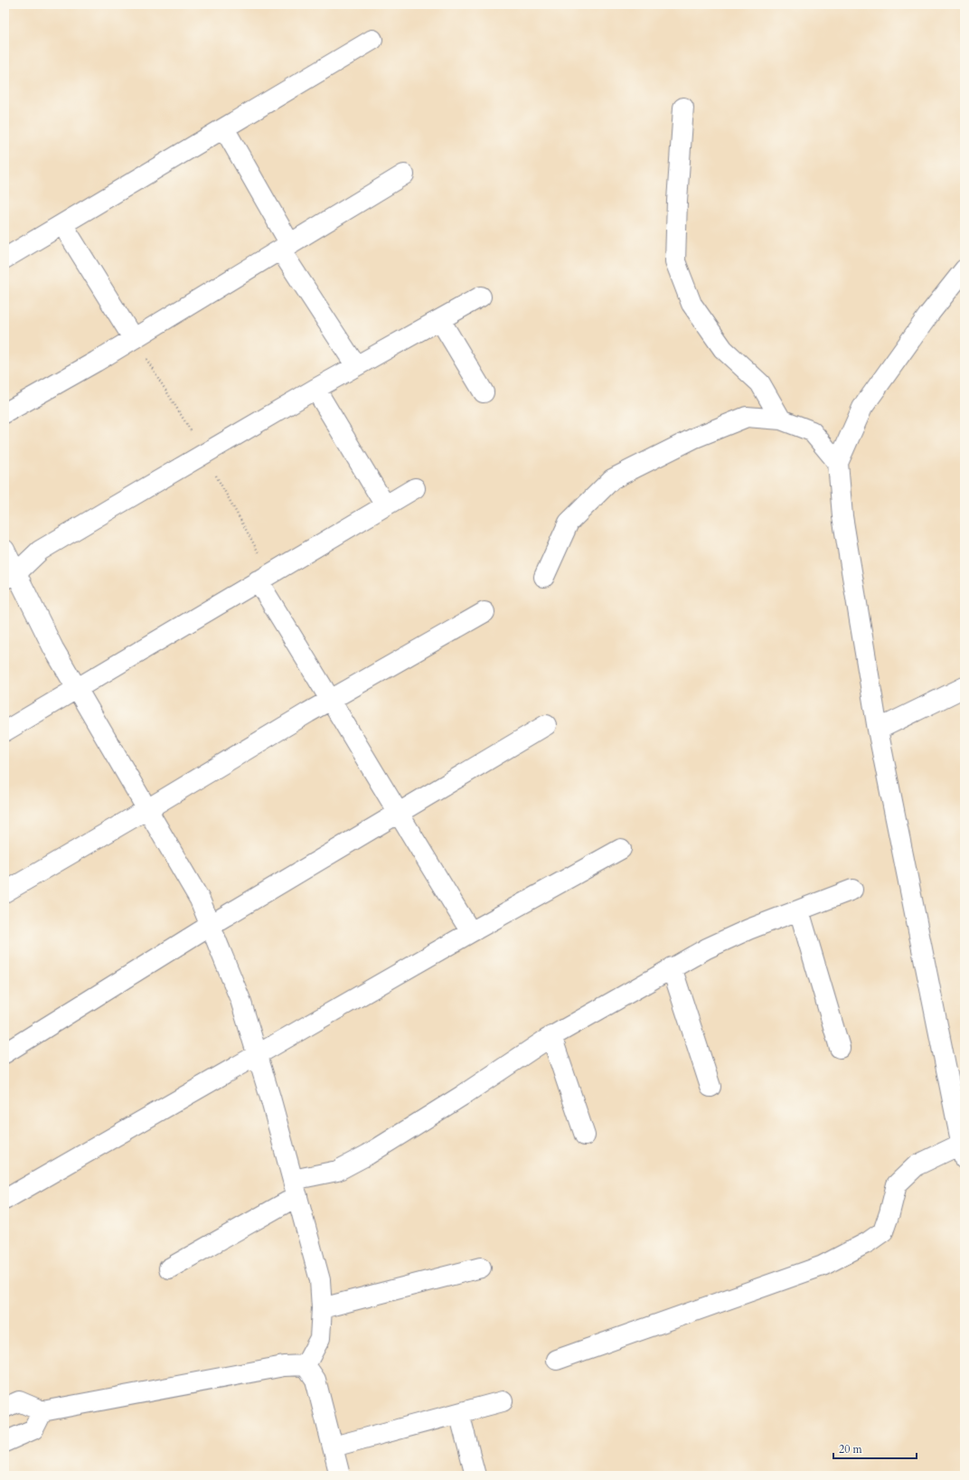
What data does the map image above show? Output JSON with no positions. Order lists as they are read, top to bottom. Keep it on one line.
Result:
{"scale_bar":"20 m"}
